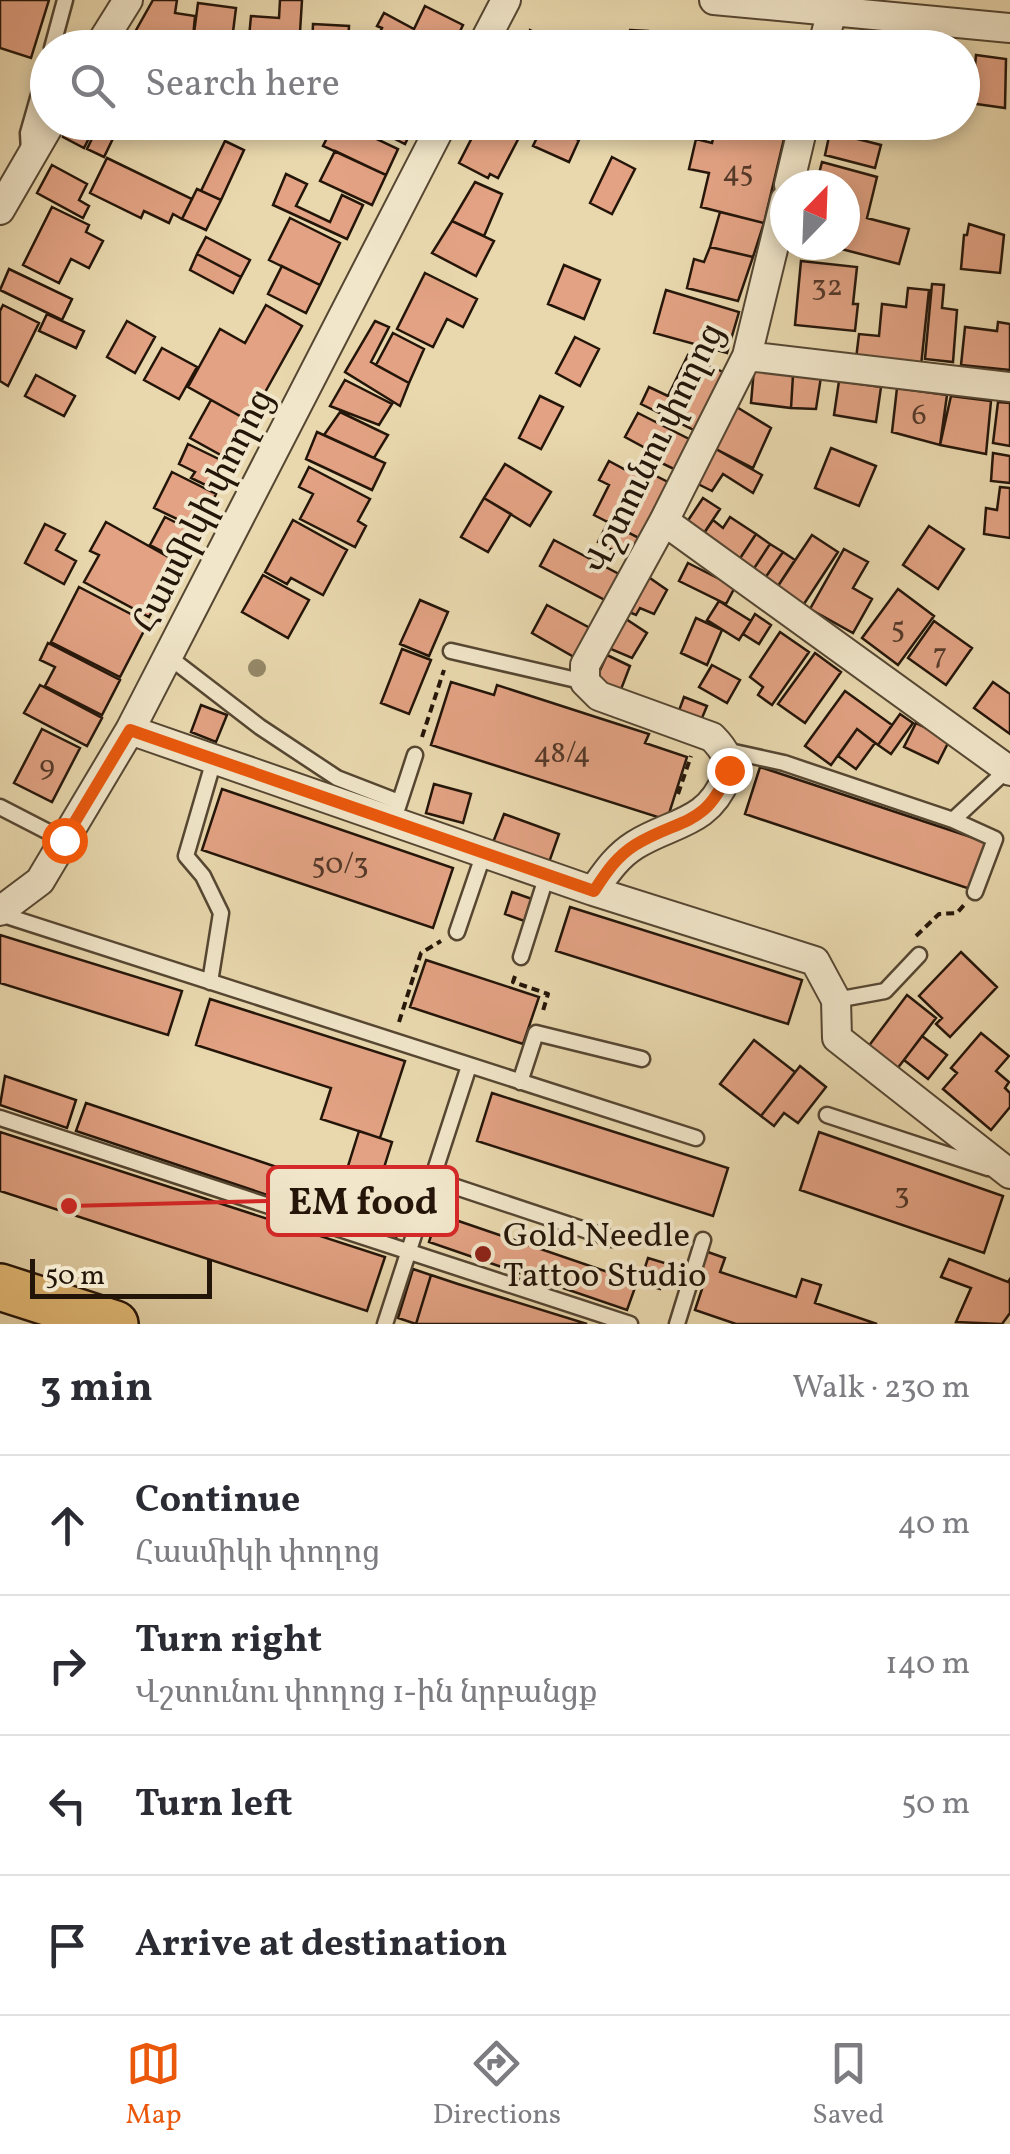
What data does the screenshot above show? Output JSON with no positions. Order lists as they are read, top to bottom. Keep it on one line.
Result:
{"streets":{"street":["Վշտունու փողոց","Հասմիկի փողոց"]},"places":["EM food","Gold Needle Tattoo Studio"],"house_numbers":["45","32","6","5","7","48/4","9","50/3","3"],"scale_bar":"50 m","north":"top right","page":{"search":"Search here","scale":"50 m","heading":["3 min","Walk · 230 m"],"list":[["Continue","Հասմիկի փողոց","40 m"],["Turn right","Վշտունու փողոց 1-ին նրբանցք","140 m"],["Turn left","50 m"],"Arrive at destination"],"nav":["Map","Directions","Saved"]}}
